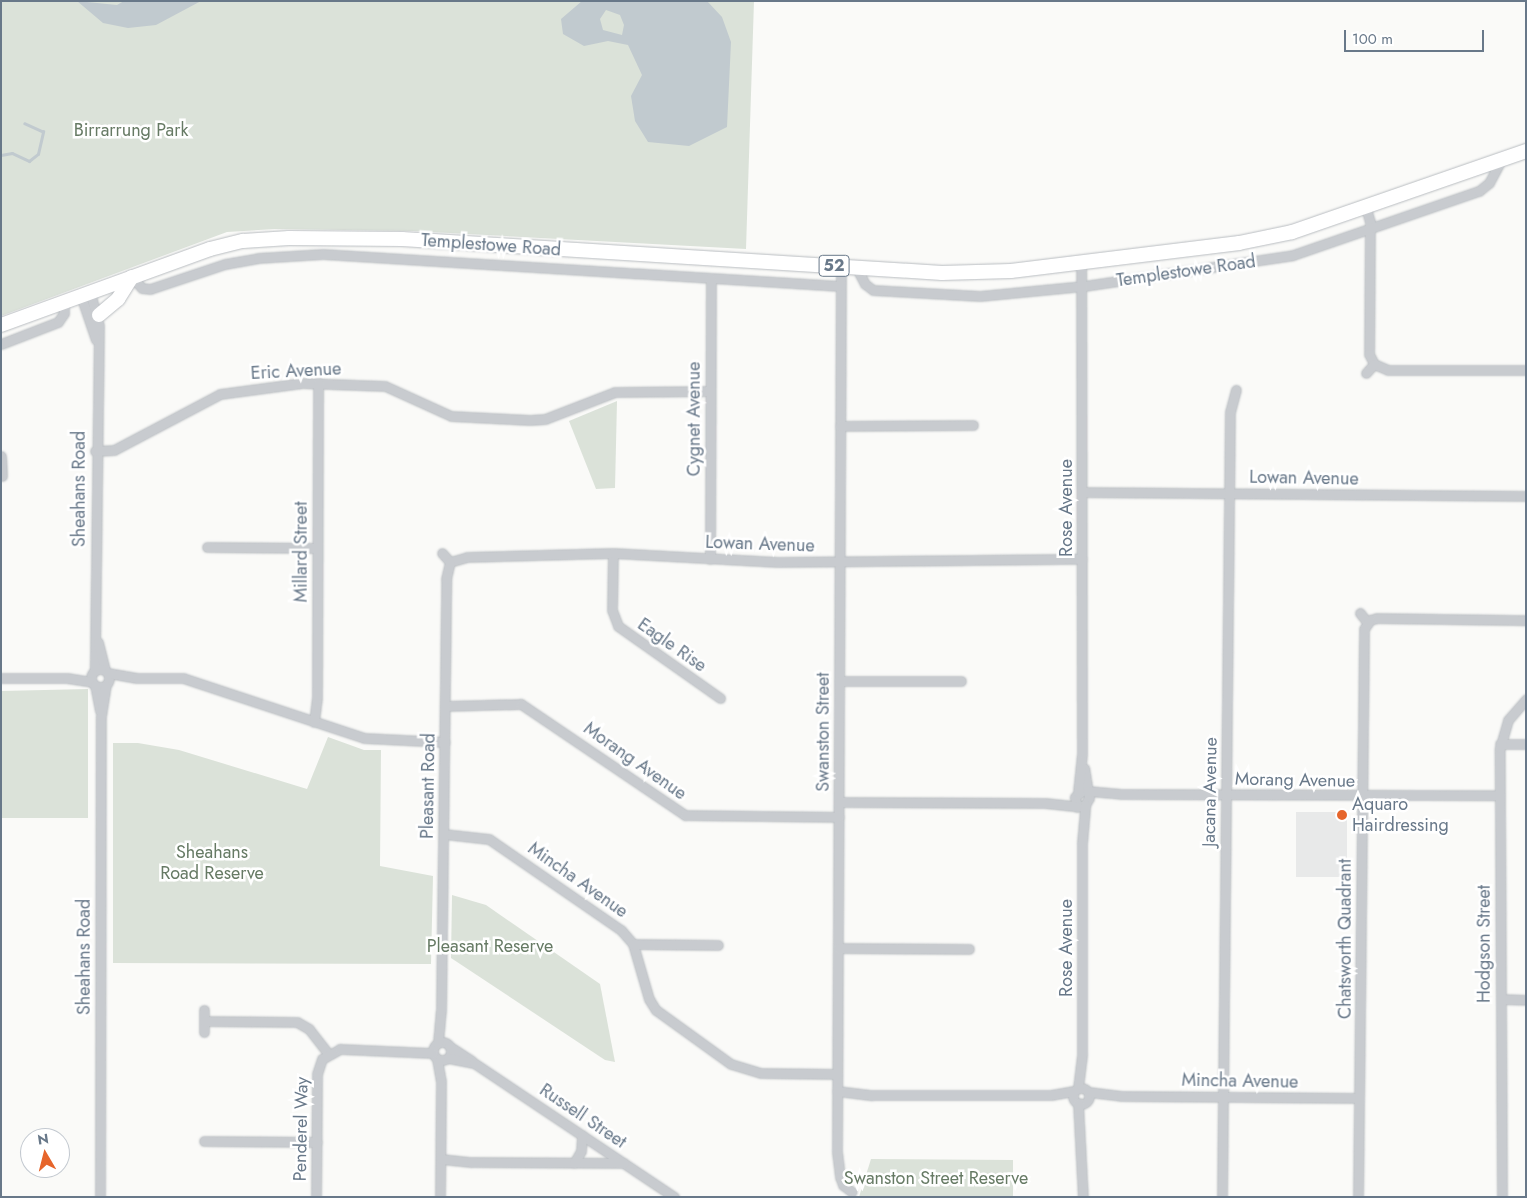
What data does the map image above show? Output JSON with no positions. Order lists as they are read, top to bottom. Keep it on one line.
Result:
{"streets":{"main road":["Templestowe Road","52"],"street":["Eric Avenue","Cygnet Avenue","Lowan Avenue","Sheahans Road","Rose Avenue","Millard Street","Eagle Rise","Swanston Street","Morang Avenue","Pleasant Road","Jacana Avenue","Mincha Avenue","Chatsworth Quadrant","Hodgson Street","Russell Street","Penderel Way"]},"crossings":[["Templestowe Road","Cygnet Avenue"],["Templestowe Road","Sheahans Road"],["Templestowe Road","Rose Avenue"],["Templestowe Road","Swanston Street"],["Eric Avenue","Cygnet Avenue"],["Eric Avenue","Sheahans Road"],["Eric Avenue","Millard Street"],["Cygnet Avenue","Lowan Avenue"],["Lowan Avenue","Rose Avenue"],["Lowan Avenue","Eagle Rise"],["Lowan Avenue","Swanston Street"],["Lowan Avenue","Pleasant Road"],["Lowan Avenue","Jacana Avenue"],["Rose Avenue","Morang Avenue"],["Rose Avenue","Mincha Avenue"],["Swanston Street","Morang Avenue"],["Swanston Street","Mincha Avenue"],["Morang Avenue","Pleasant Road"],["Morang Avenue","Jacana Avenue"],["Morang Avenue","Chatsworth Quadrant"],["Morang Avenue","Hodgson Street"],["Pleasant Road","Mincha Avenue"],["Pleasant Road","Russell Street"],["Jacana Avenue","Mincha Avenue"],["Mincha Avenue","Chatsworth Quadrant"]],"parks":["Birrarrung Park","Sheahans Road Reserve","Pleasant Reserve","Swanston Street Reserve"],"places":["Aquaro Hairdressing"],"scale_bar":"100 m","north":"top"}
